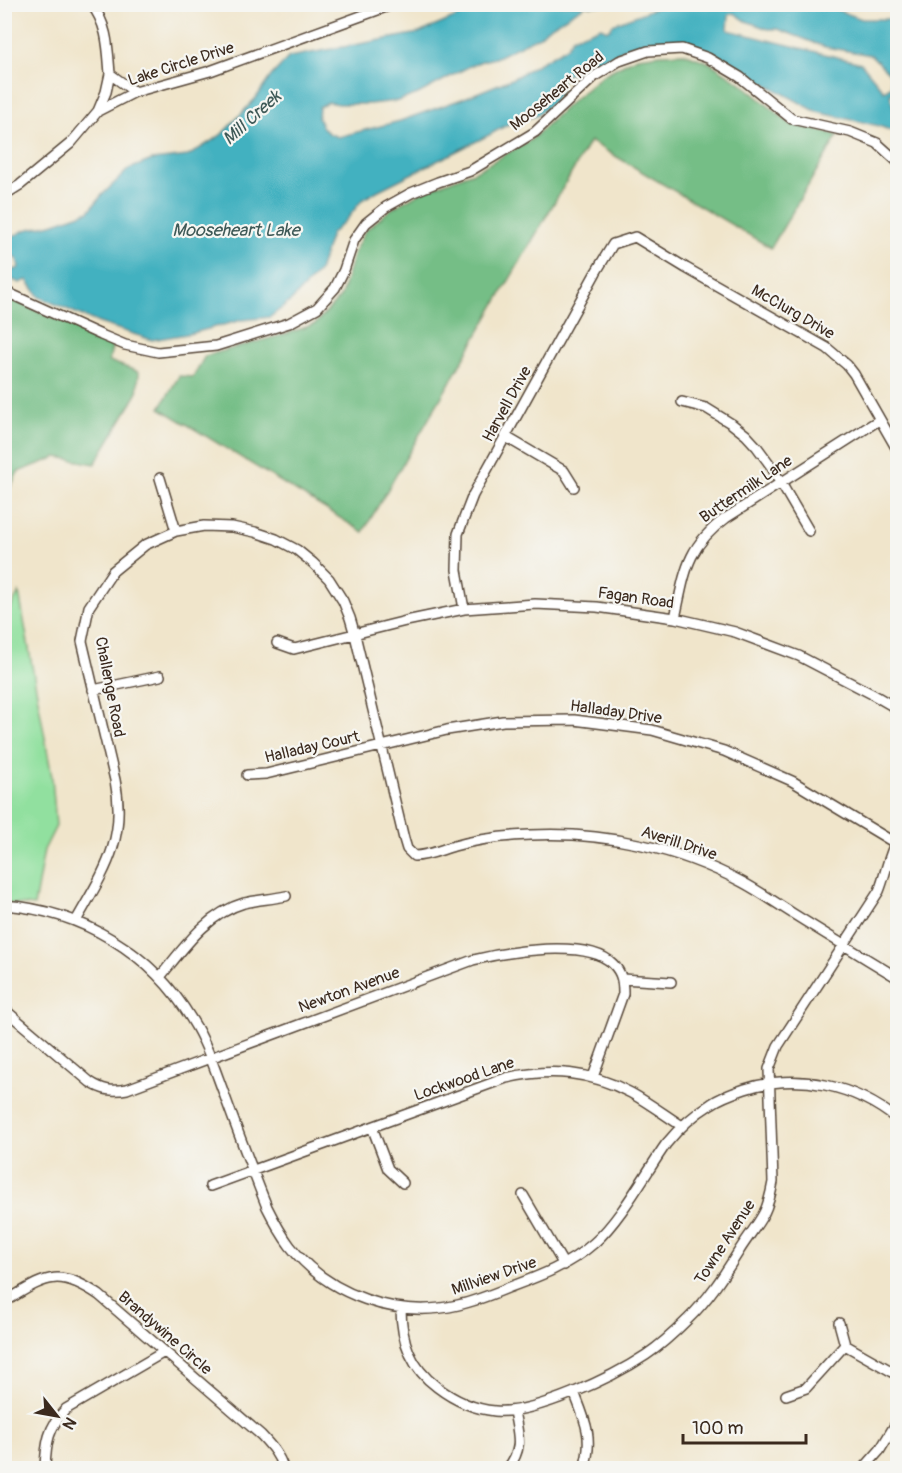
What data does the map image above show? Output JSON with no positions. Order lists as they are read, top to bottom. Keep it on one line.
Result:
{"streets":{"street":["Lake Circle Drive","Mooseheart Road","McClurg Drive","Harvell Drive","Buttermilk Lane","Fagan Road","Challenge Road","Halladay Drive","Halladay Court","Averill Drive","Newton Avenue","Lockwood Lane","Towne Avenue","Millview Drive","Brandywine Circle"]},"crossings":[["McClurg Drive","Harvell Drive"],["McClurg Drive","Buttermilk Lane"],["Harvell Drive","Fagan Road"],["Buttermilk Lane","Fagan Road"],["Fagan Road","Challenge Road"],["Challenge Road","Halladay Drive"],["Challenge Road","Halladay Court"],["Challenge Road","Averill Drive"],["Challenge Road","Millview Drive"],["Halladay Drive","Halladay Court"],["Halladay Drive","Towne Avenue"],["Averill Drive","Towne Avenue"],["Newton Avenue","Millview Drive"],["Lockwood Lane","Millview Drive"],["Towne Avenue","Millview Drive"]],"water":["Mill Creek","Mooseheart Lake"],"scale_bar":"100 m","north":"bottom right"}
